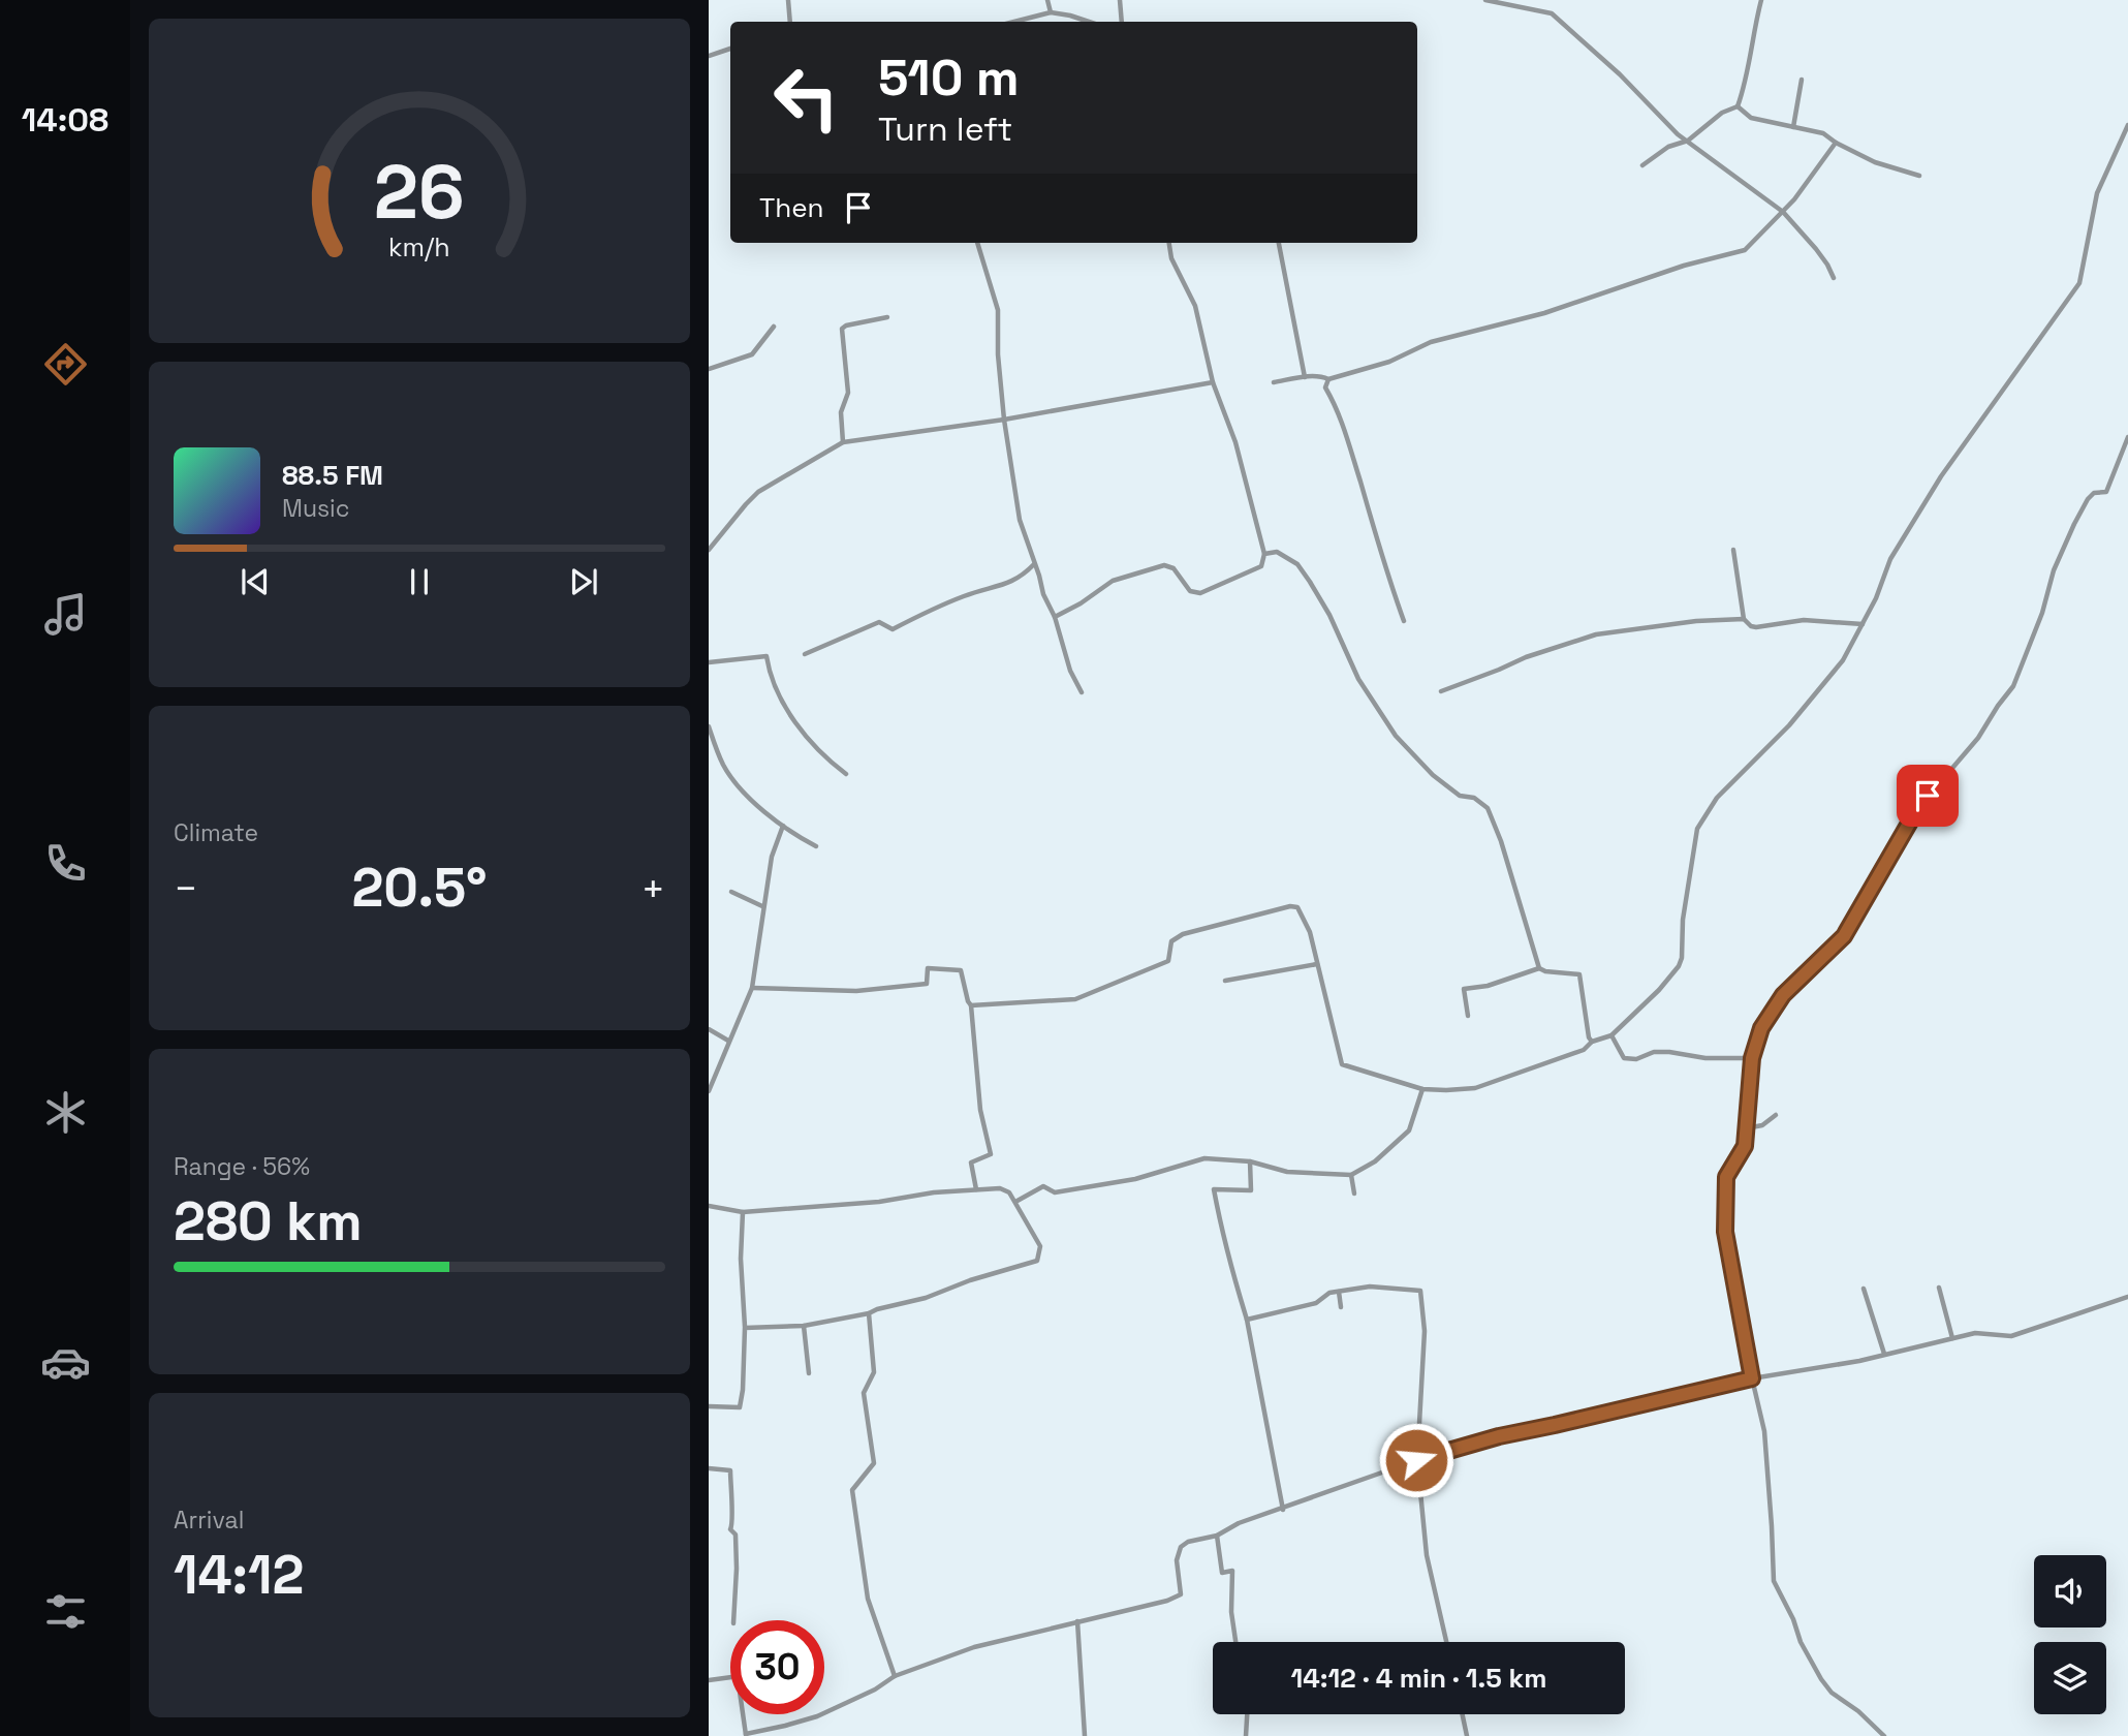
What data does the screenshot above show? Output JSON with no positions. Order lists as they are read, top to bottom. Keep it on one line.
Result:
{"page":{"tabs":"14:08","turn":["510 m","Turn left"],"then":"Then","song":["88.5 FM","Music"],"tile":["Climate",["Range · 56%","280 km"],["Arrival","14:12"]],"heat":["−","20.5°","+"],"limit":"30","trip":"14:12 · 4 min · 1.5 km","gauge":["26","km/h"]}}
